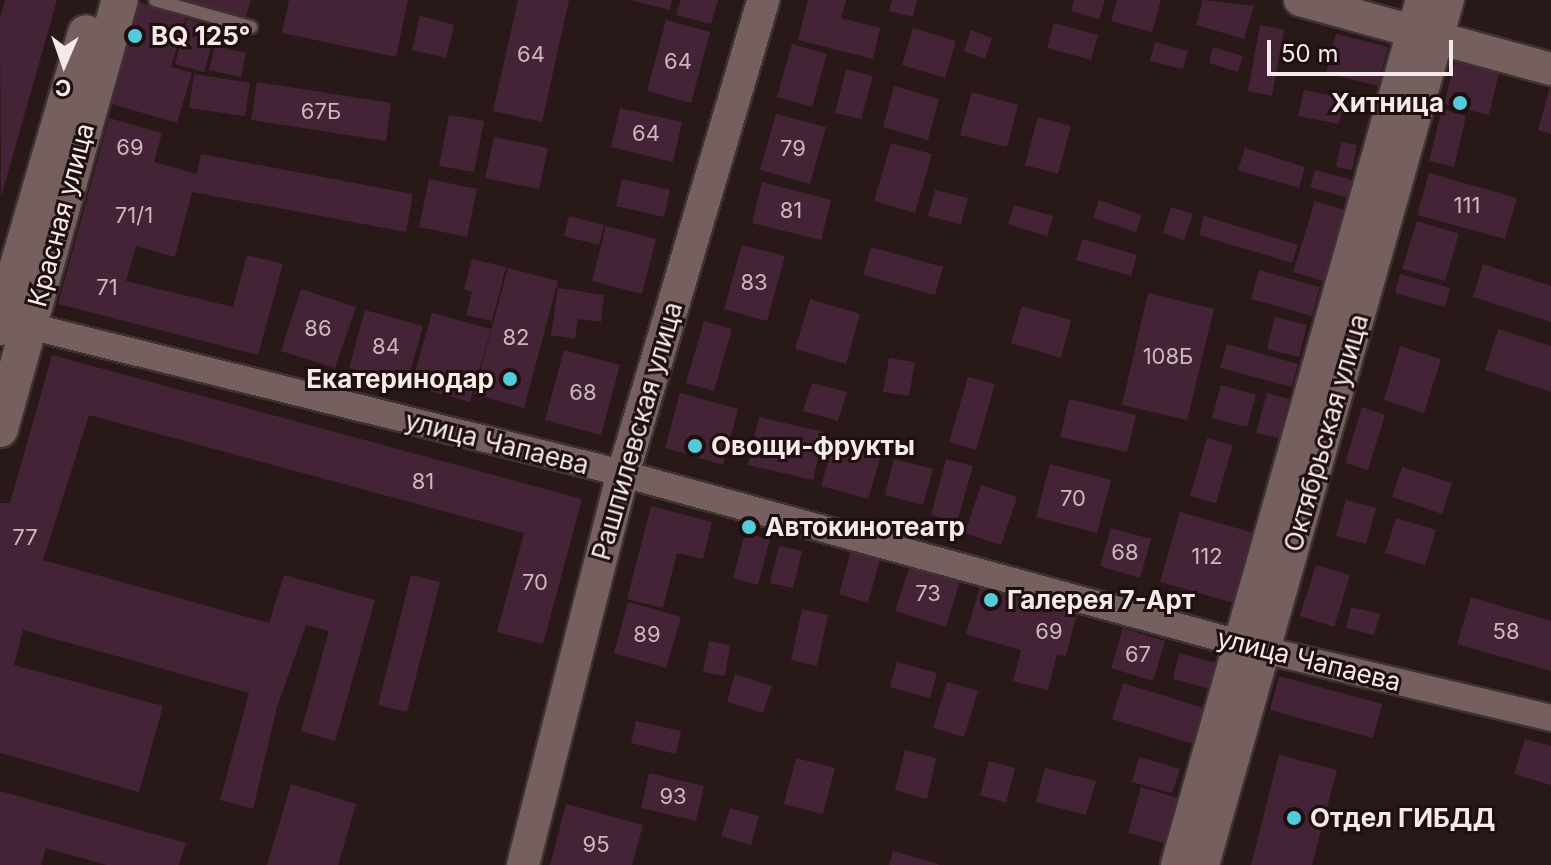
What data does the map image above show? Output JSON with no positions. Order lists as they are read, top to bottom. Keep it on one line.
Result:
{"streets":{"main road":["Красная улица","Октябрьская улица"],"street":["Рашпилевская улица","улица Чапаева"]},"crossings":[["Красная улица","улица Чапаева"],["Рашпилевская улица","улица Чапаева"],["Октябрьская улица","улица Чапаева"]],"places":["BQ 125°","Хитница","Екатеринодар","Овощи-фрукты","Автокинотеатр","Галерея 7-Арт","Отдел ГИБДД"],"house_numbers":["64","64","67Б","64","69","79","111","81","71/1","83","71","86","82","84","108Б","68","81","70","77","68","112","70","73","69","58","89","67","93","95"],"scale_bar":"50 m","north":"bottom"}
